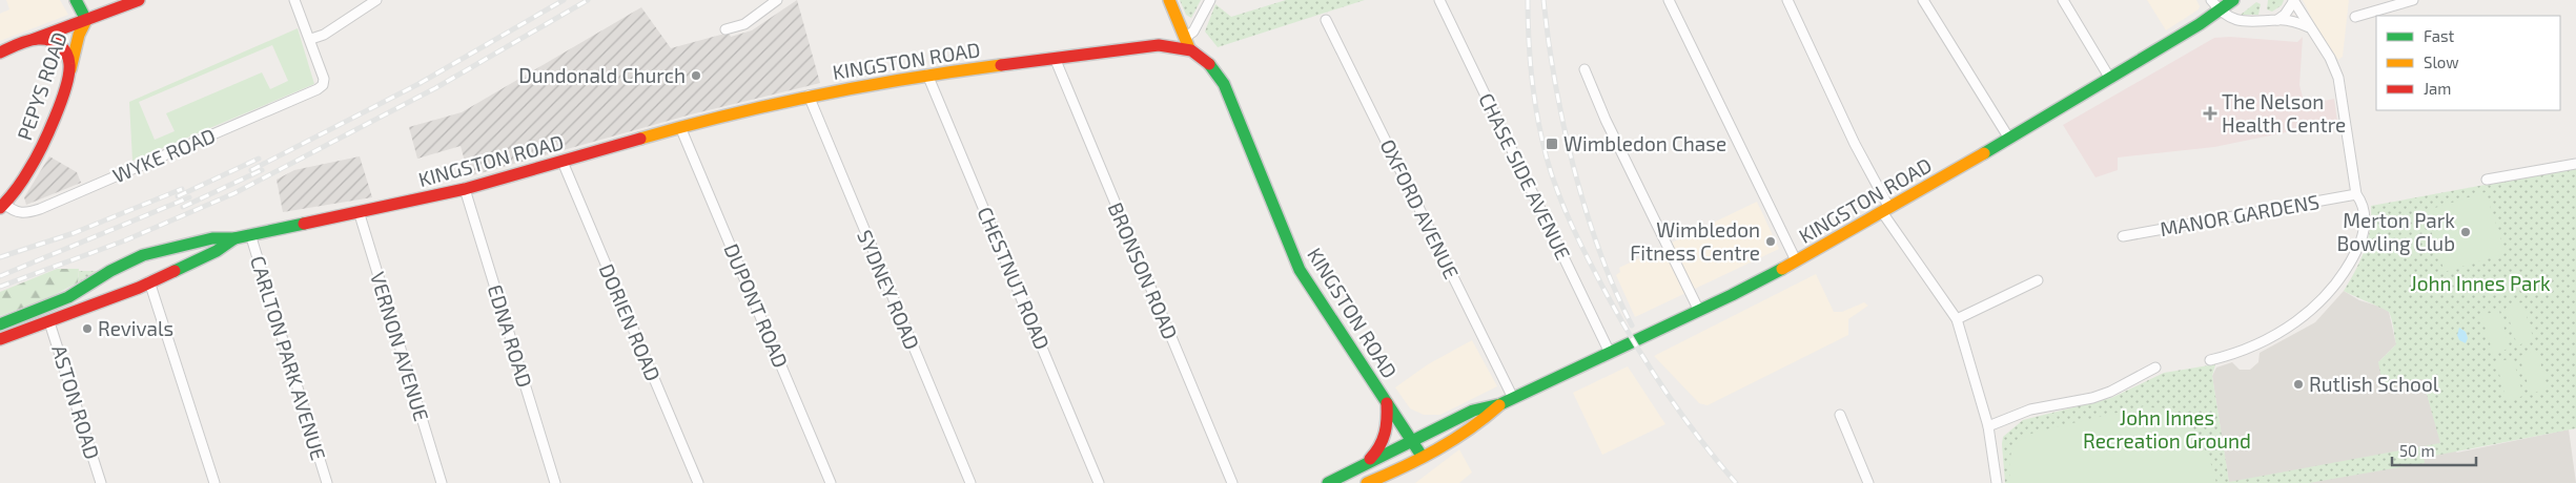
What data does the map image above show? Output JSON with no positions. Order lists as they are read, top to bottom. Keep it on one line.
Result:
{"streets":{"main road":["KINGSTON ROAD","PEPYS ROAD"],"street":["WYKE ROAD","CHASE SIDE AVENUE","OXFORD AVENUE","MANOR GARDENS","BRONSON ROAD","CHESTNUT ROAD","SYDNEY ROAD","DUPONT ROAD","DORIEN ROAD","EDNA ROAD","VERNON AVENUE","CARLTON PARK AVENUE","ASTON ROAD"]},"crossings":[["KINGSTON ROAD","CHASE SIDE AVENUE"],["KINGSTON ROAD","OXFORD AVENUE"],["KINGSTON ROAD","BRONSON ROAD"],["KINGSTON ROAD","CHESTNUT ROAD"],["KINGSTON ROAD","SYDNEY ROAD"],["KINGSTON ROAD","DUPONT ROAD"],["KINGSTON ROAD","DORIEN ROAD"],["KINGSTON ROAD","EDNA ROAD"],["KINGSTON ROAD","VERNON AVENUE"],["KINGSTON ROAD","CARLTON PARK AVENUE"],["KINGSTON ROAD","ASTON ROAD"],["PEPYS ROAD","WYKE ROAD"]],"parks":["John Innes Park","John Innes Recreation Ground"],"places":{"other":["Dundonald Church","Merton Park Bowling Club","Wimbledon Fitness Centre","Revivals","Rutlish School"],"health":["The Nelson Health Centre"],"transit":["Wimbledon Chase"]},"legend":["Fast","Slow","Jam"],"scale_bar":"50 m"}
